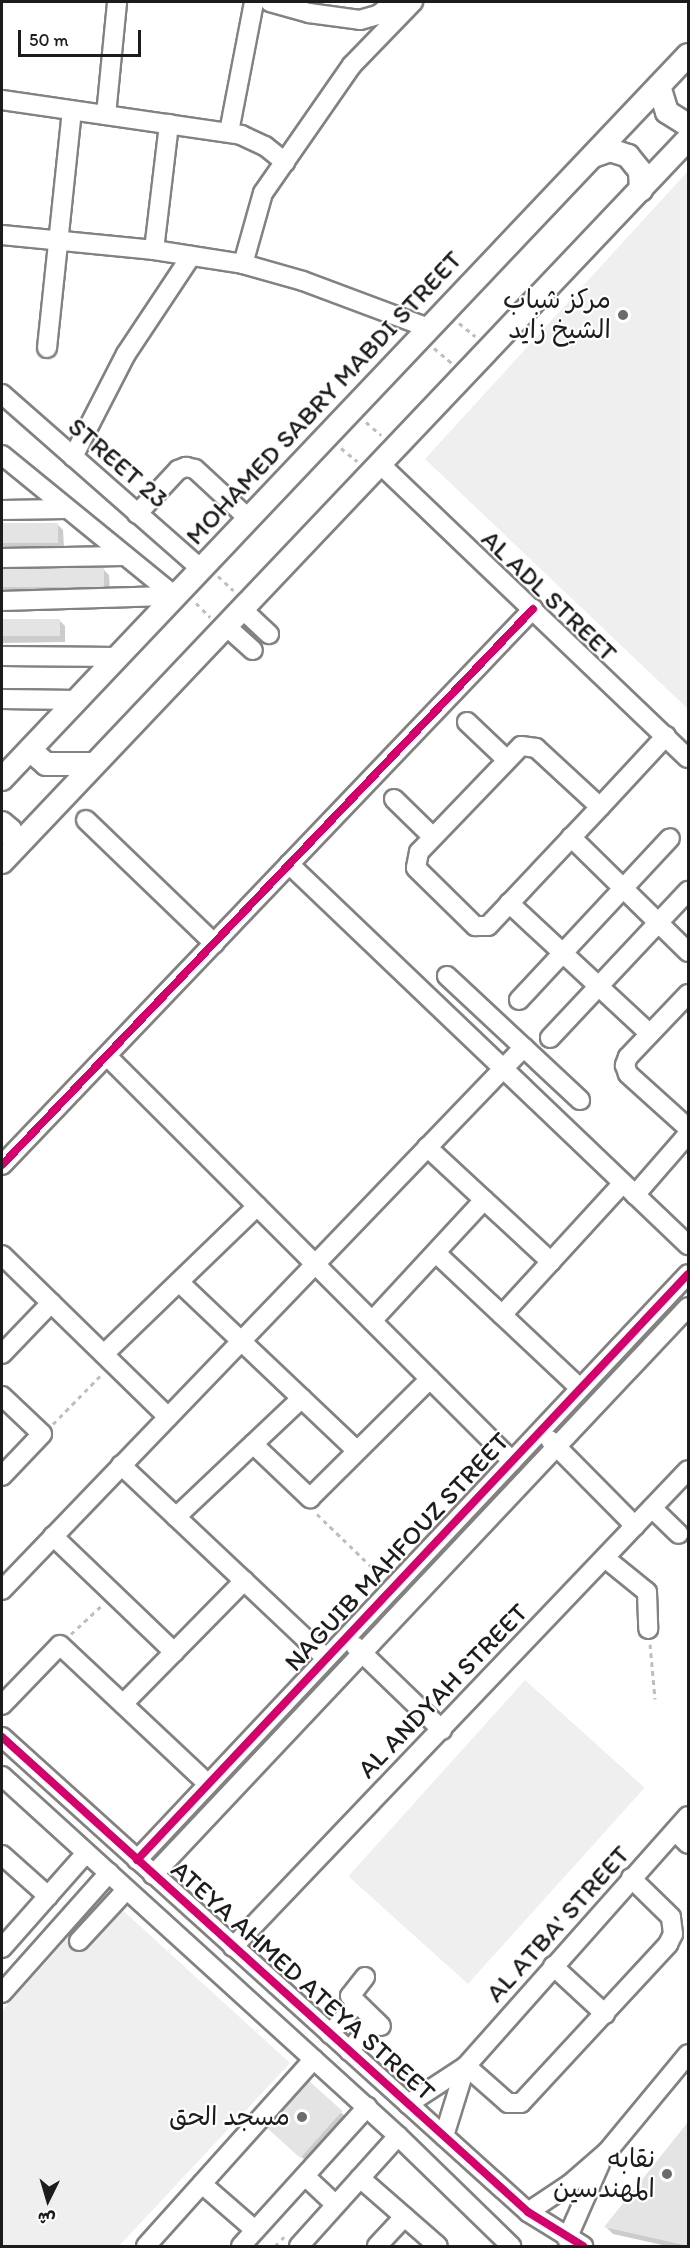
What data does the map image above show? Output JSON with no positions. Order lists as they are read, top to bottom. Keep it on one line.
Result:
{"streets":{"main road":["MOHAMED SABRY MABDI STREET"],"street":["STREET 23","AL ADL STREET","NAGUIB MAHFOUZ STREET","AL ANDYAH STREET","AL ATBA' STREET","ATEYA AHMED ATEYA STREET"]},"crossings":[["MOHAMED SABRY MABDI STREET","STREET 23"],["NAGUIB MAHFOUZ STREET","ATEYA AHMED ATEYA STREET"],["AL ANDYAH STREET","ATEYA AHMED ATEYA STREET"],["AL ATBA' STREET","ATEYA AHMED ATEYA STREET"]],"places":["مركز شباب الشيخ زايد","مسجد الحق","نقابه المهندسين"],"scale_bar":"50 m","north":"bottom"}
